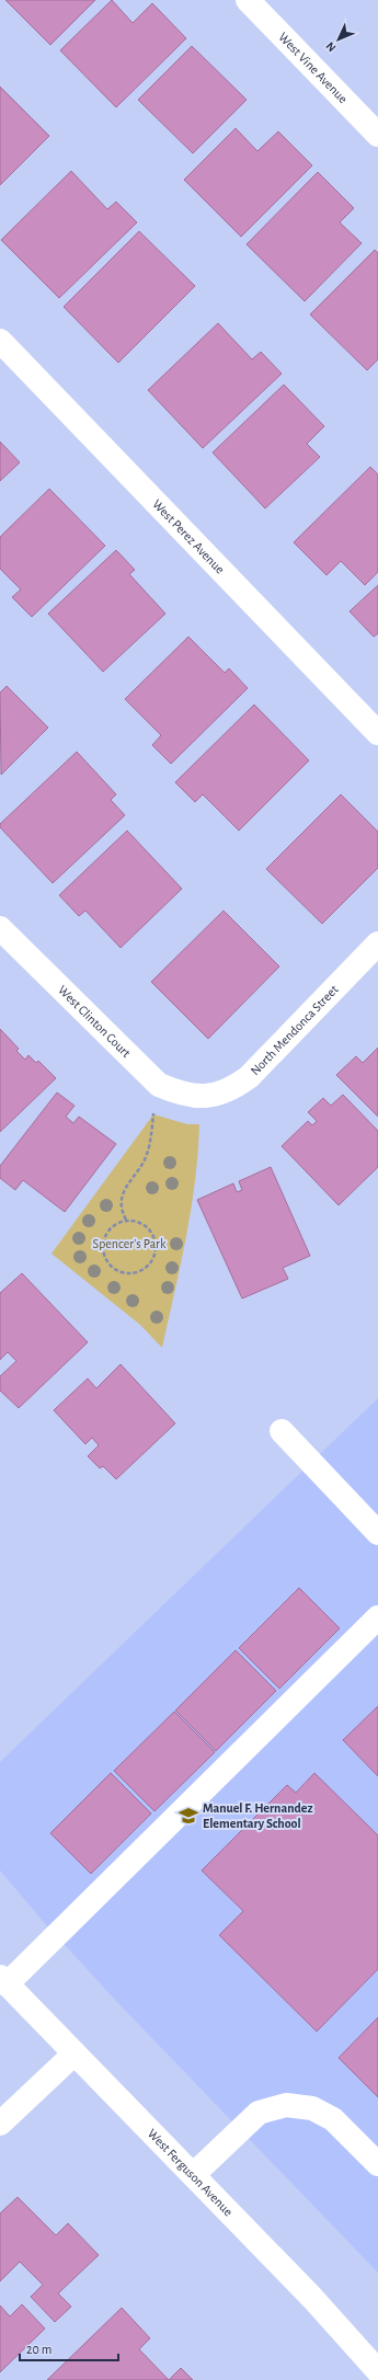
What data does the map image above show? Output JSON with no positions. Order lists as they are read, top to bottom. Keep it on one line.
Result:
{"streets":{"street":["West Vine Avenue","West Perez Avenue","West Clinton Court","North Mendonca Street","West Ferguson Avenue"]},"crossings":[["West Clinton Court","North Mendonca Street"]],"parks":["Spencer's Park"],"places":{"school or university":["Manuel F. Hernandez Elementary School"]},"scale_bar":"20 m","north":"bottom left"}
